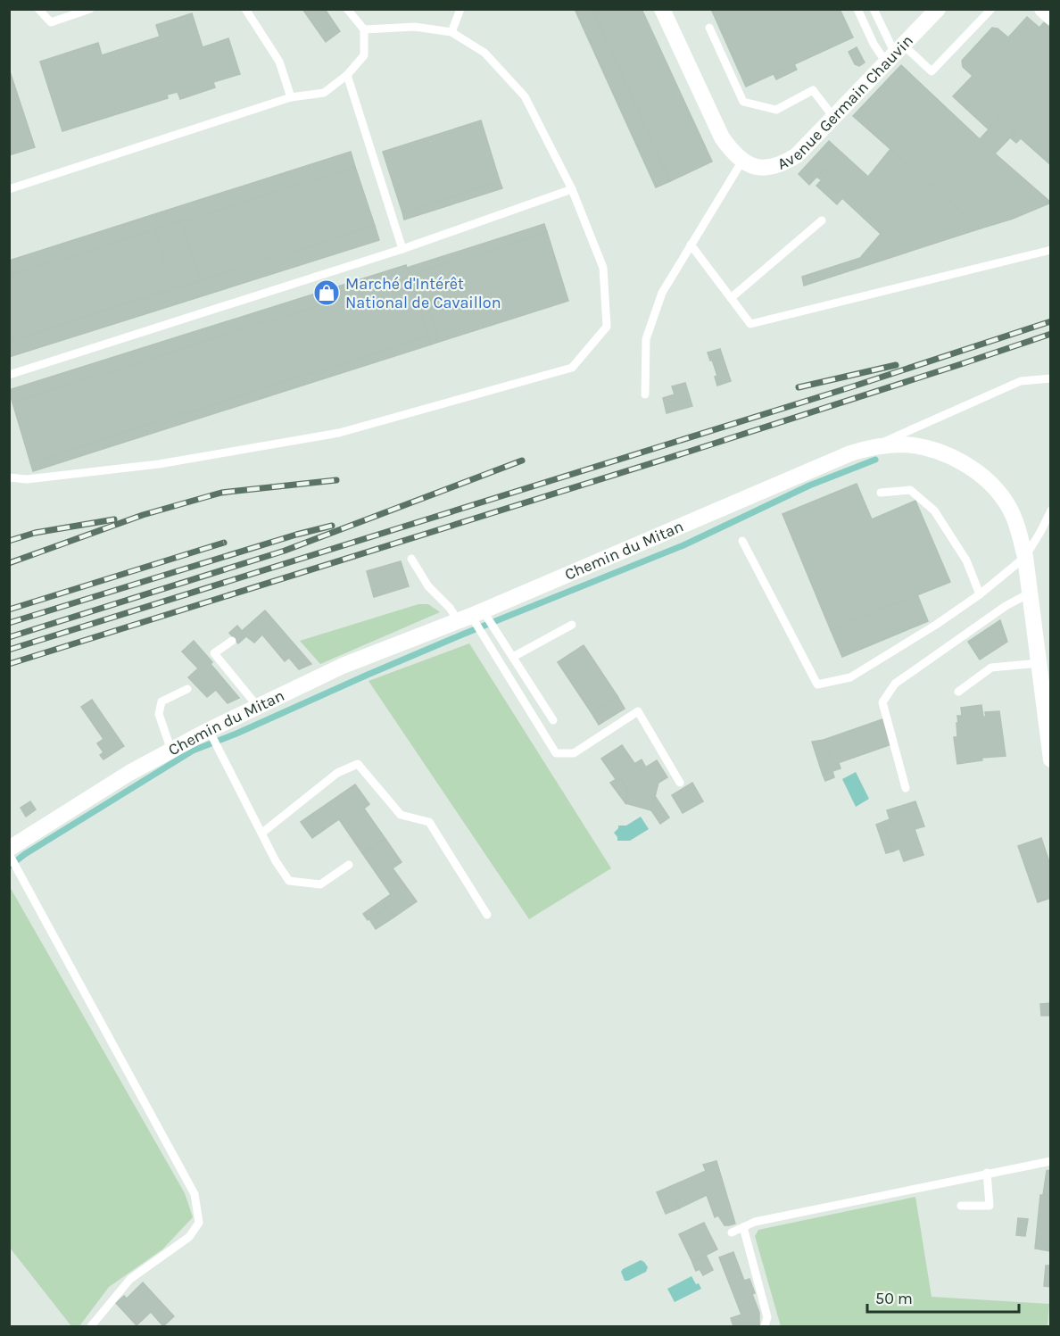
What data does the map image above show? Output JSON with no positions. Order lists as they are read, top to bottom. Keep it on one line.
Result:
{"streets":{"street":["Avenue Germain Chauvin","Chemin du Mitan"]},"places":{"shop":["Marché d'Intérêt National de Cavaillon"]},"scale_bar":"50 m"}
